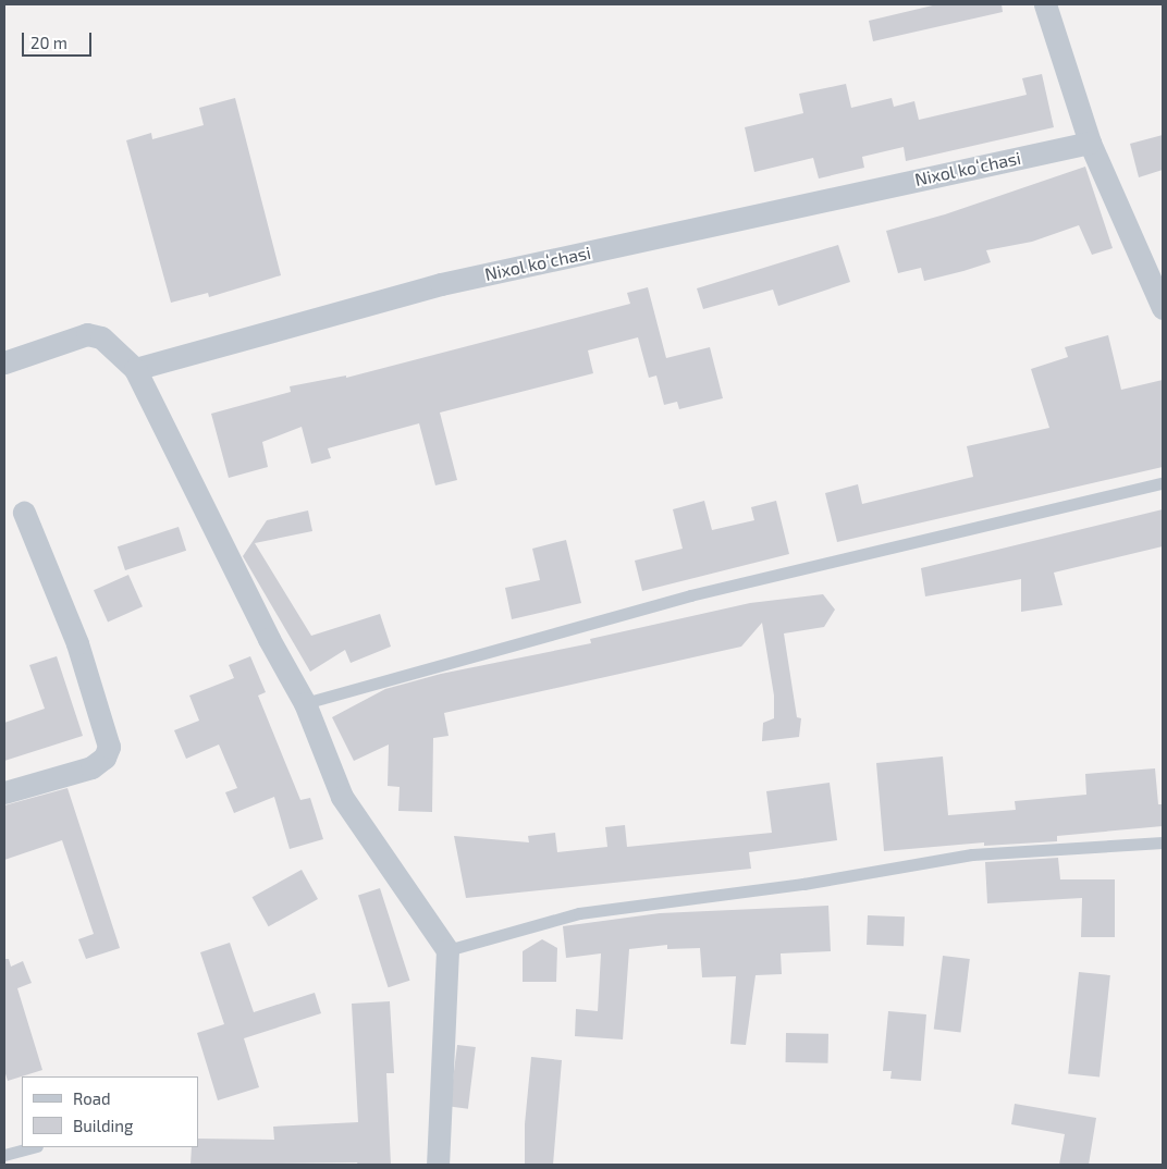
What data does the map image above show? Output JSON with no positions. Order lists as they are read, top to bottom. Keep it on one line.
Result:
{"streets":{"street":["Nixol koʻchasi"]},"legend":["Road","Building"],"scale_bar":"20 m"}
